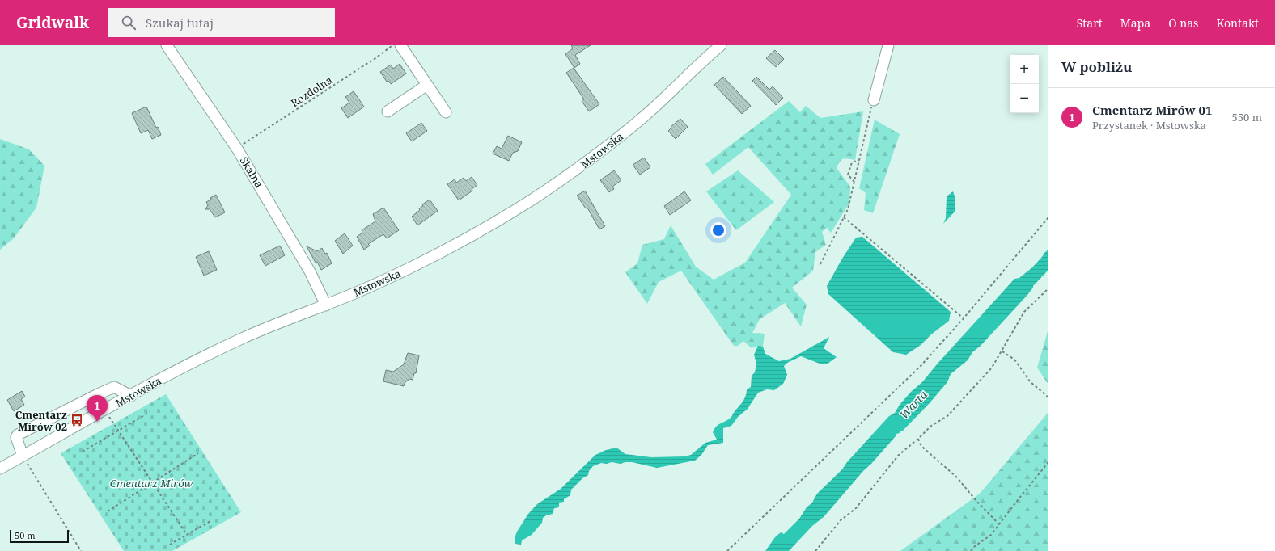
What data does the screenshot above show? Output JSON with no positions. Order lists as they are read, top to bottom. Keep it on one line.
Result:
{"streets":{"street":["Mstowska","Skalna"],"path":["Rozdolna"]},"crossings":[["Rozdolna","Skalna"],["Mstowska","Skalna"]],"water":["Warta"],"parks":["Cmentarz Mirów"],"places":{"bus stop":["Cmentarz Mirów 02"]},"scale_bar":"50 m","page":{"header":"Gridwalk","search":"Szukaj tutaj","nav":["Start","Mapa","O nas","Kontakt"],"heading":"W pobliżu","map_buttons":["+","−"],"list":[{"mark":"1","name":"Cmentarz Mirów 01","note":"Przystanek · Mstowska","value":"550 m"}],"pins":"1","scale":"50 m"}}
